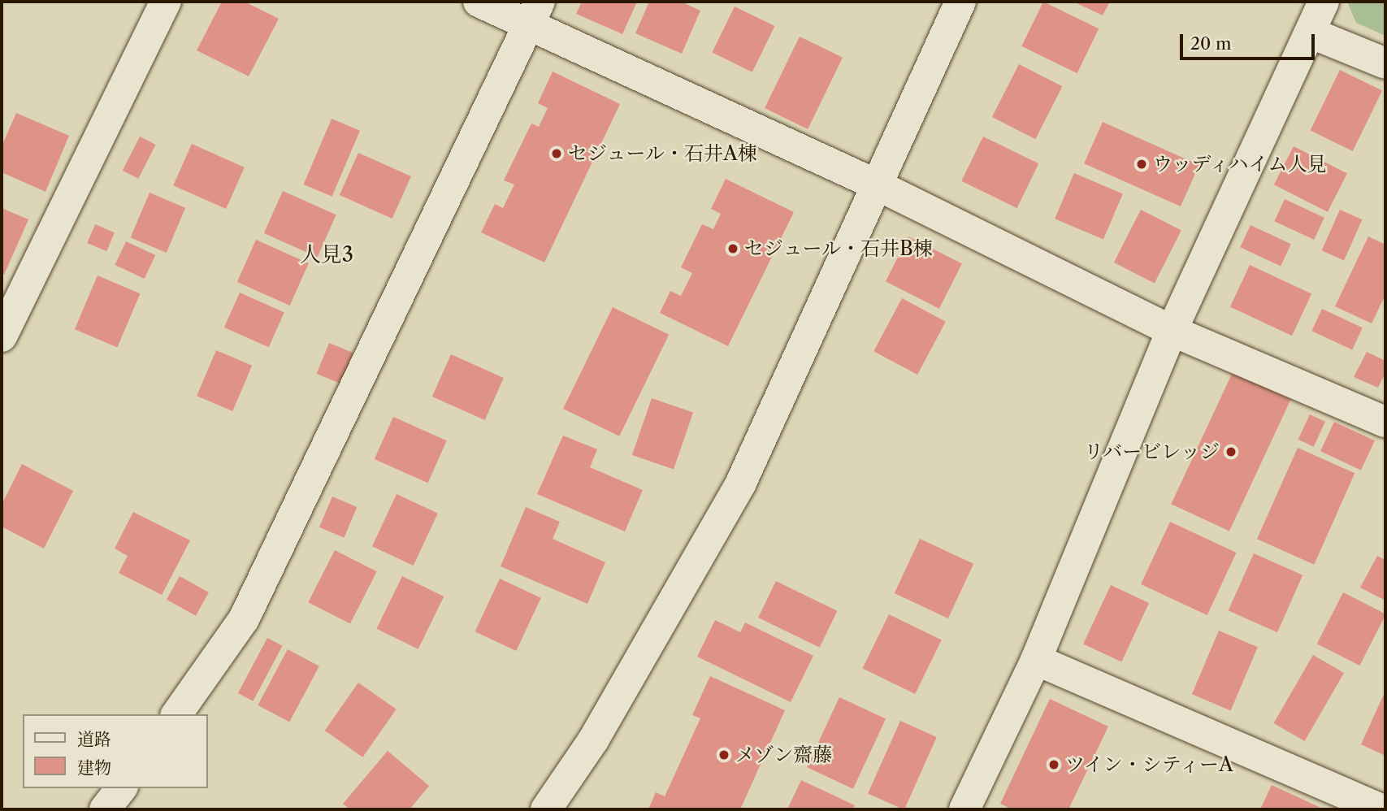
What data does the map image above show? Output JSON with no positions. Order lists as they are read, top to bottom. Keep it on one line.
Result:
{"districts":["人見3"],"places":["セジュール・石井A棟","ウッディハイム人見","セジュール・石井B棟","リバービレッジ","メゾン齋藤","ツイン・シティーA"],"legend":["道路","建物"],"scale_bar":"20 m"}
